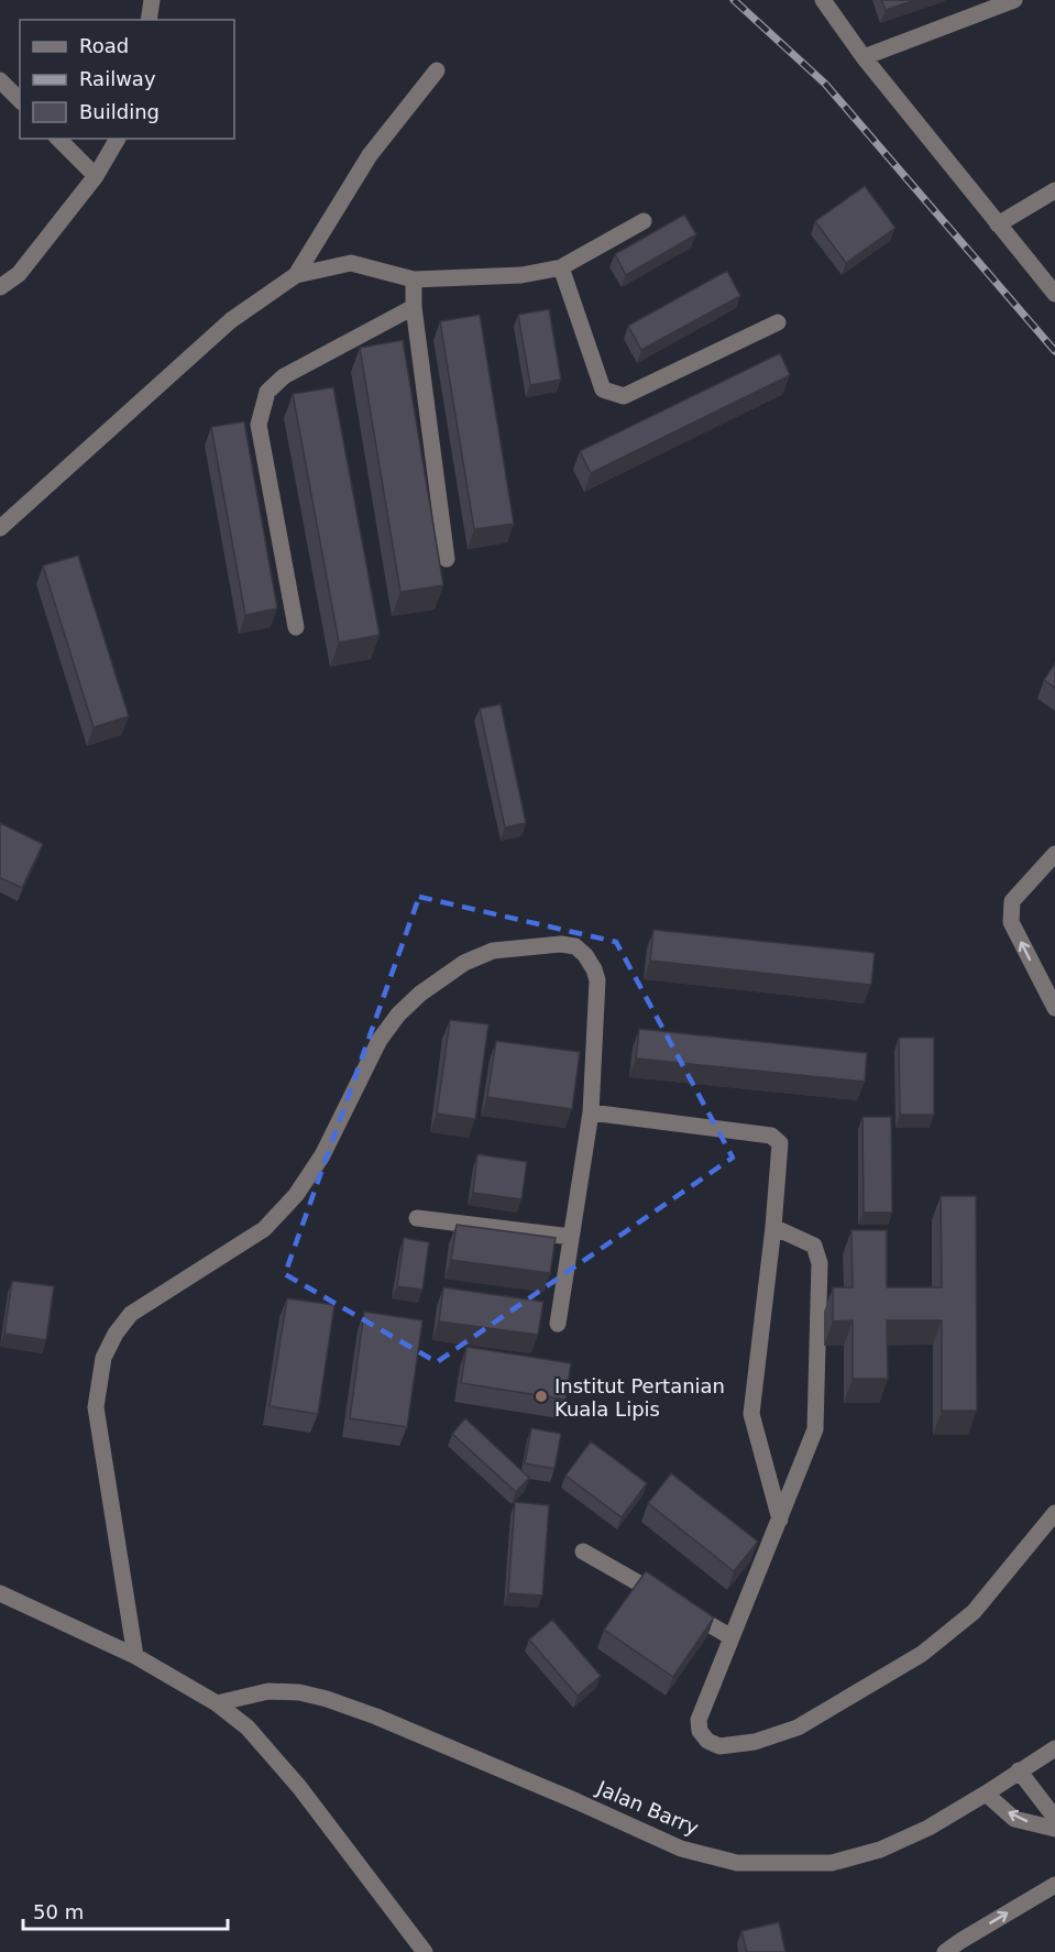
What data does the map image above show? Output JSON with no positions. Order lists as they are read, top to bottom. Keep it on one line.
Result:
{"streets":{"street":["Jalan Barry"]},"places":["Institut Pertanian Kuala Lipis"],"legend":["Road","Railway","Building"],"scale_bar":"50 m"}
